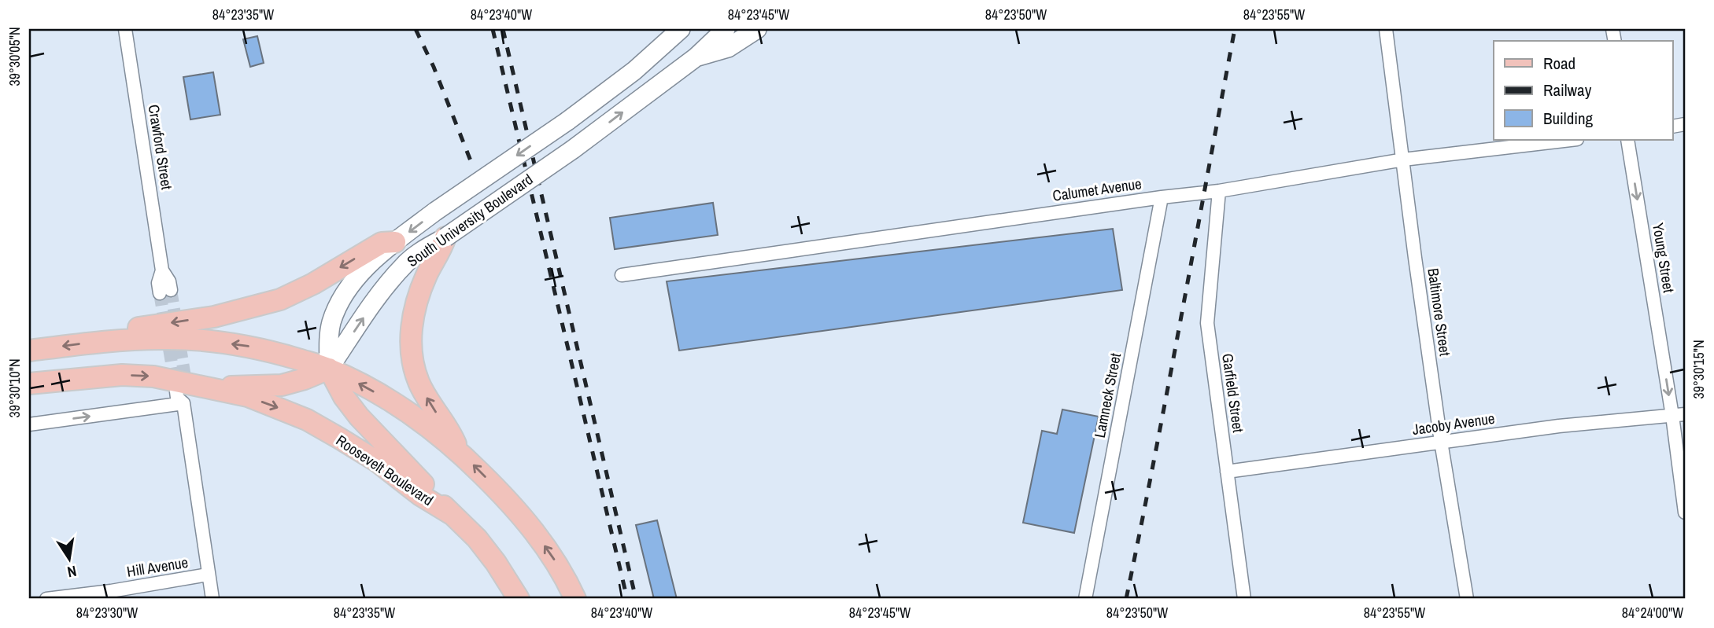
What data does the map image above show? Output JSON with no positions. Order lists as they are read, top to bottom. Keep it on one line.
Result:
{"streets":{"main road":["South University Boulevard","Roosevelt Boulevard"],"street":["Crawford Street","Calumet Avenue","Young Street","Baltimore Street","Garfield Street","Lamneck Street","Jacoby Avenue","Hill Avenue"]},"crossings":[["Calumet Avenue","Baltimore Street"],["Calumet Avenue","Garfield Street"],["Calumet Avenue","Lamneck Street"],["Young Street","Jacoby Avenue"],["Baltimore Street","Jacoby Avenue"],["Garfield Street","Jacoby Avenue"]],"one_way":["Young Street"],"legend":["Road","Railway","Building"],"north":"bottom","coordinates":["84°23'35\"W","84°23'40\"W","84°23'45\"W","84°23'50\"W","84°23'55\"W","39°30'05\"N","39°30'15\"N","39°30'10\"N","84°23'30\"W","84°24'00\"W"]}
